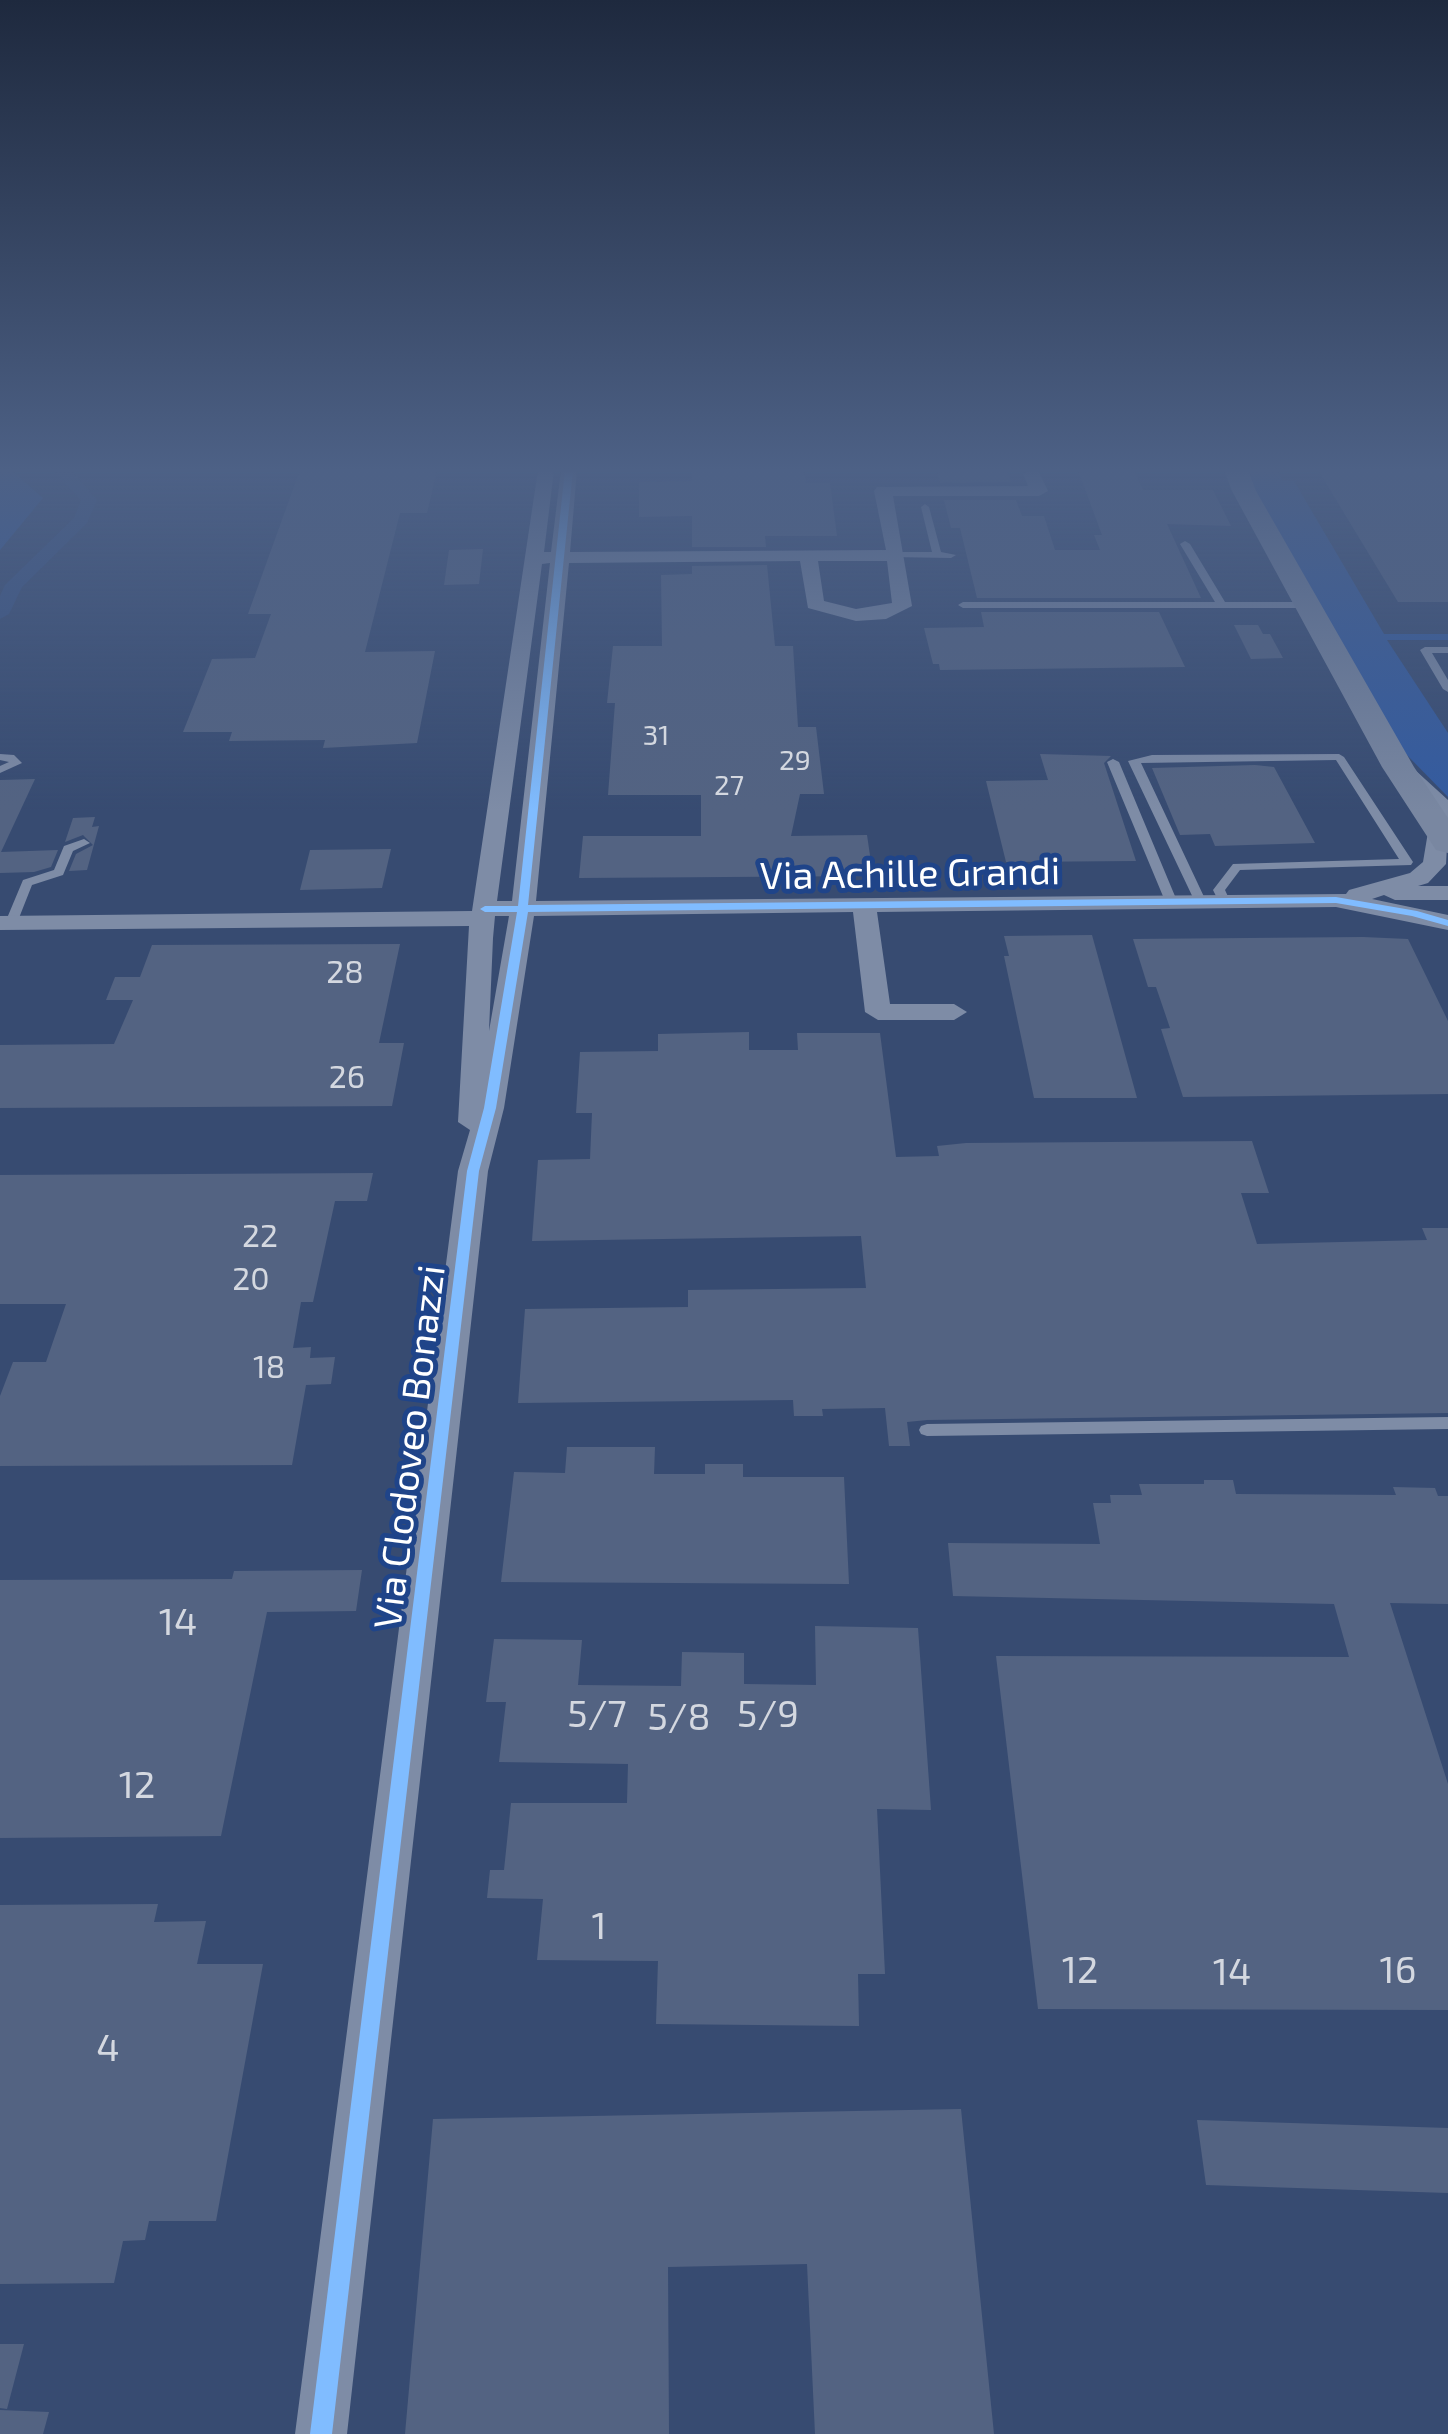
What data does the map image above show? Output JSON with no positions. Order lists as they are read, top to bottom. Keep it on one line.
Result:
{"streets":{"street":["Via Achille Grandi","Via Clodoveo Bonazzi"]},"crossings":[["Via Achille Grandi","Via Clodoveo Bonazzi"]],"house_numbers":["31","29","27","28","26","22","20","18","14","5/7","5/9","5/8","12","1","12","16","14","4"]}
